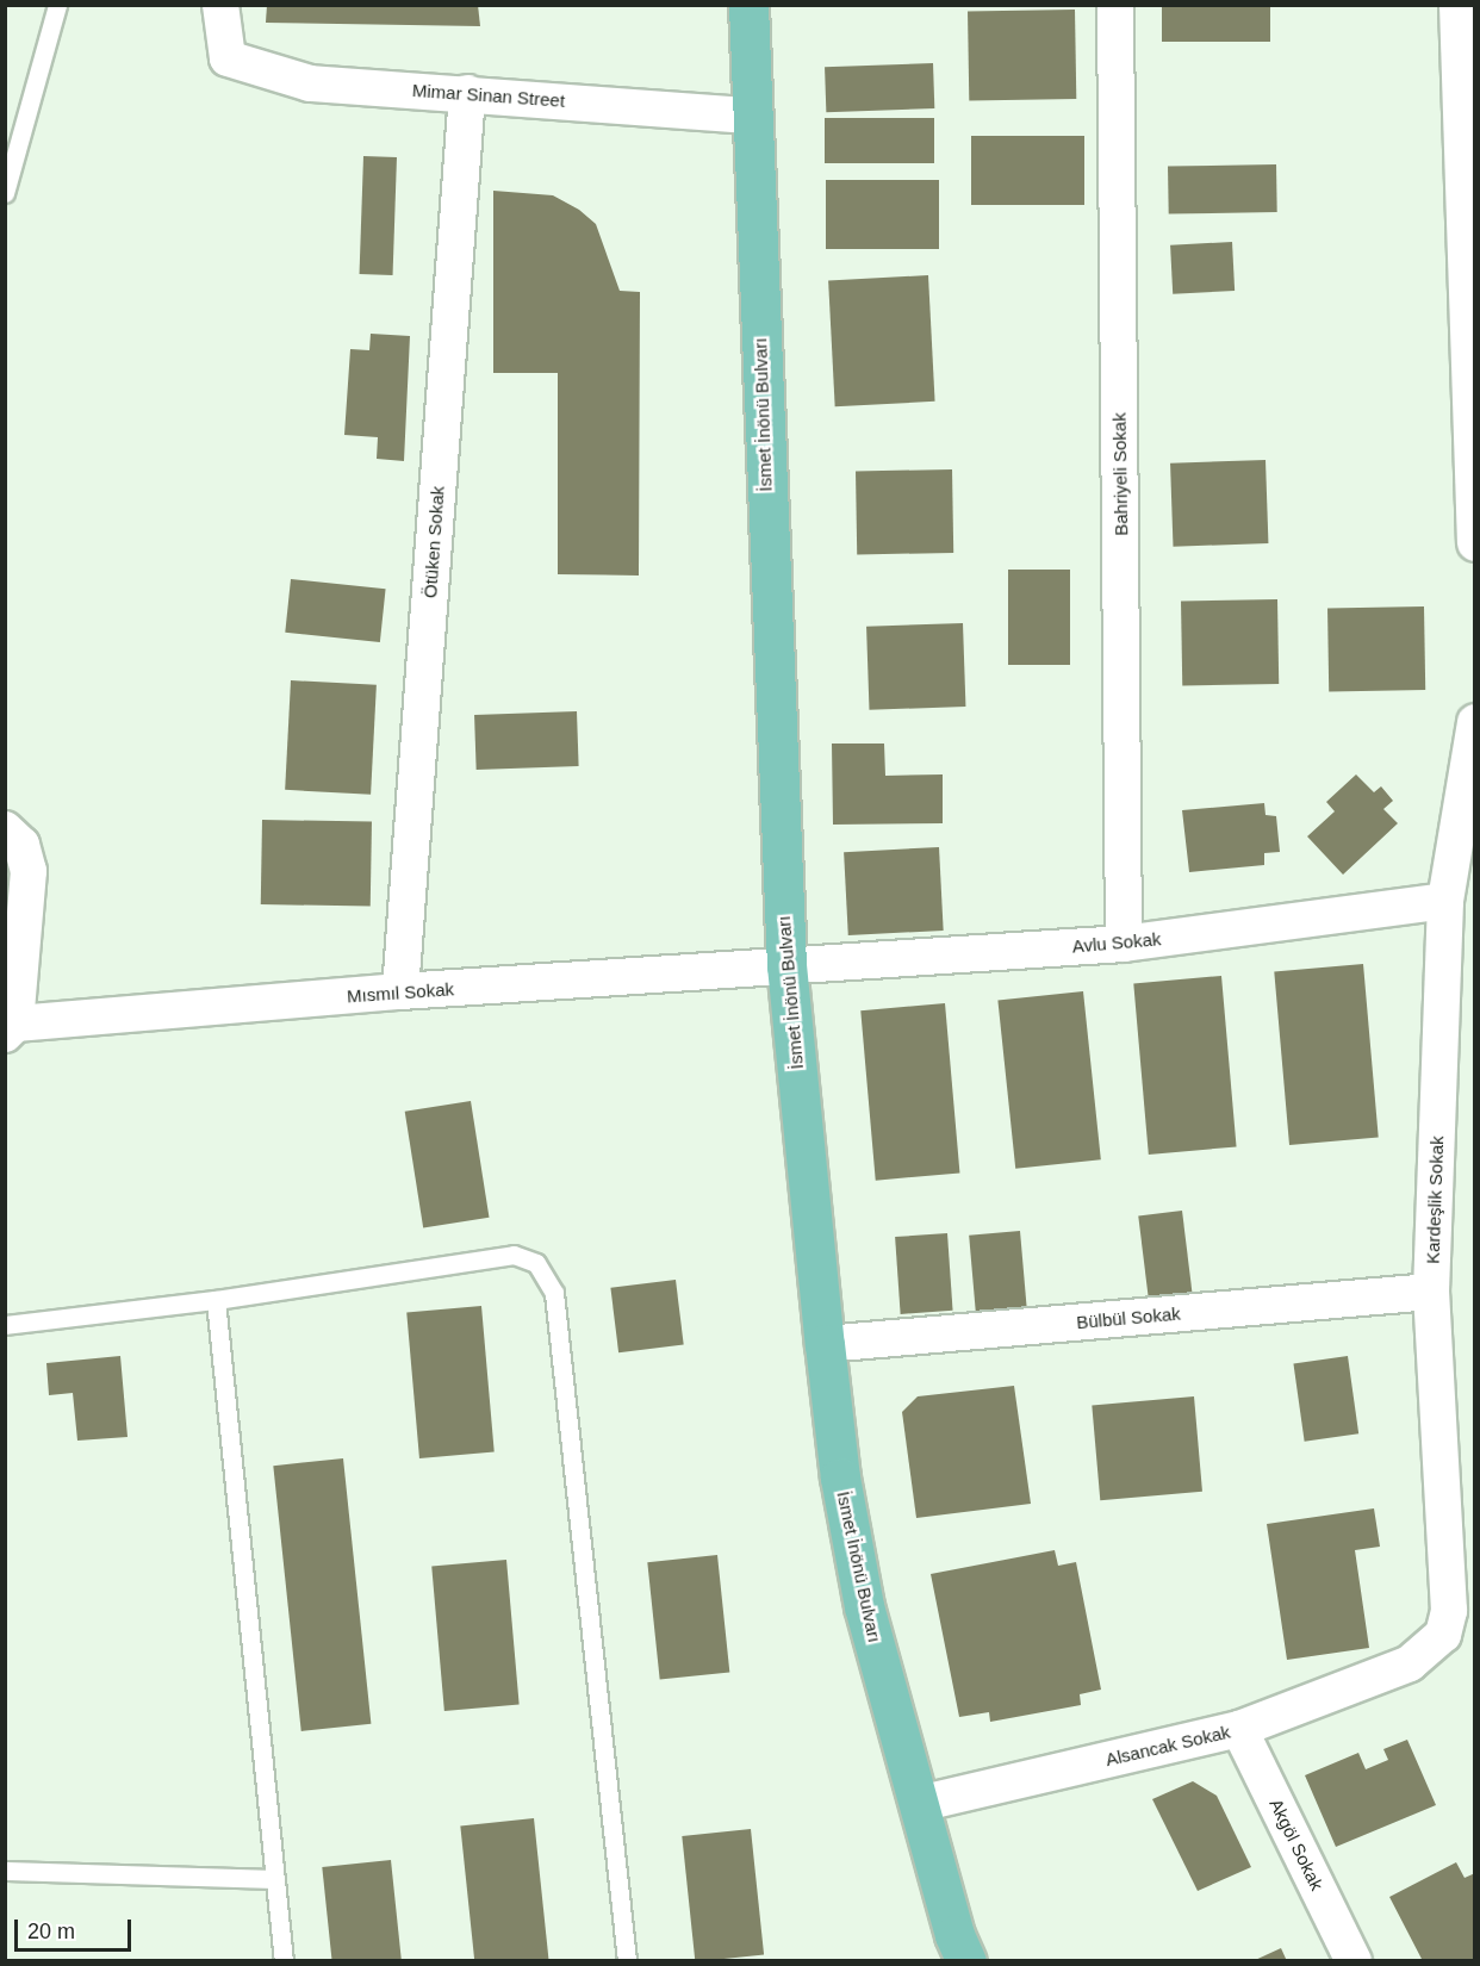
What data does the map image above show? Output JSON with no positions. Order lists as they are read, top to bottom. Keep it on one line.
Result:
{"streets":{"main road":["İsmet İnönü Bulvarı"],"street":["Mimar Sinan Street","Bahriyeli Sokak","Ötüken Sokak","Avlu Sokak","Mısmıl Sokak","Kardeşlik Sokak","Bülbül Sokak","Alsancak Sokak","Akgöl Sokak"]},"crossings":[["Mimar Sinan Street","İsmet İnönü Bulvarı"],["Mimar Sinan Street","Ötüken Sokak"],["İsmet İnönü Bulvarı","Avlu Sokak"],["İsmet İnönü Bulvarı","Mısmıl Sokak"],["İsmet İnönü Bulvarı","Bülbül Sokak"],["İsmet İnönü Bulvarı","Alsancak Sokak"],["Bahriyeli Sokak","Avlu Sokak"],["Ötüken Sokak","Mısmıl Sokak"],["Avlu Sokak","Mısmıl Sokak"],["Avlu Sokak","Kardeşlik Sokak"],["Kardeşlik Sokak","Bülbül Sokak"],["Kardeşlik Sokak","Alsancak Sokak"],["Alsancak Sokak","Akgöl Sokak"]],"scale_bar":"20 m"}
